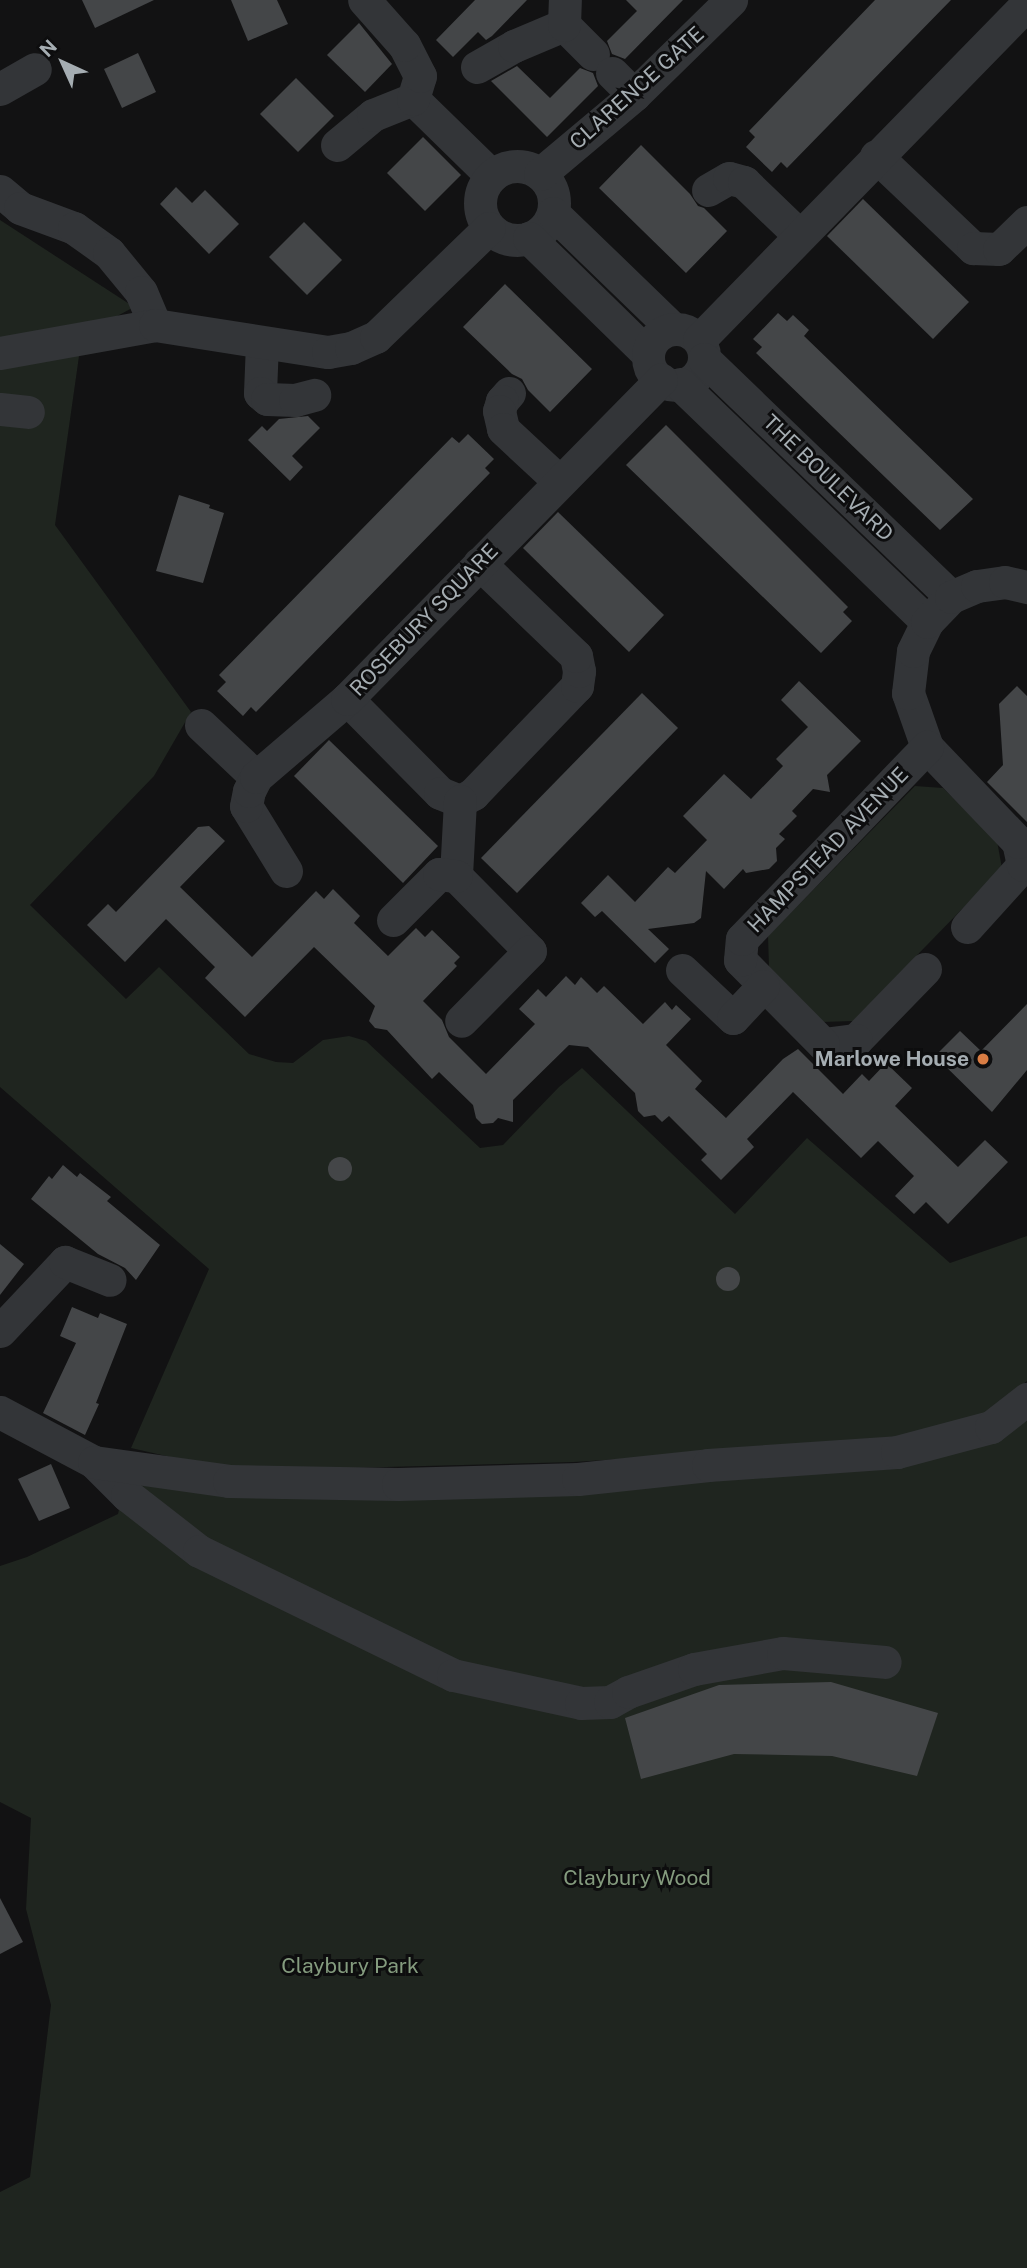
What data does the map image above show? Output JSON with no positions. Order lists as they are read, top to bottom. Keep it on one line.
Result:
{"streets":{"street":["CLARENCE GATE","THE BOULEVARD","ROSEBURY SQUARE","HAMPSTEAD AVENUE"]},"crossings":[["CLARENCE GATE","THE BOULEVARD"],["THE BOULEVARD","ROSEBURY SQUARE"]],"parks":["Claybury Wood","Claybury Park"],"places":["Marlowe House"],"north":"top left"}
